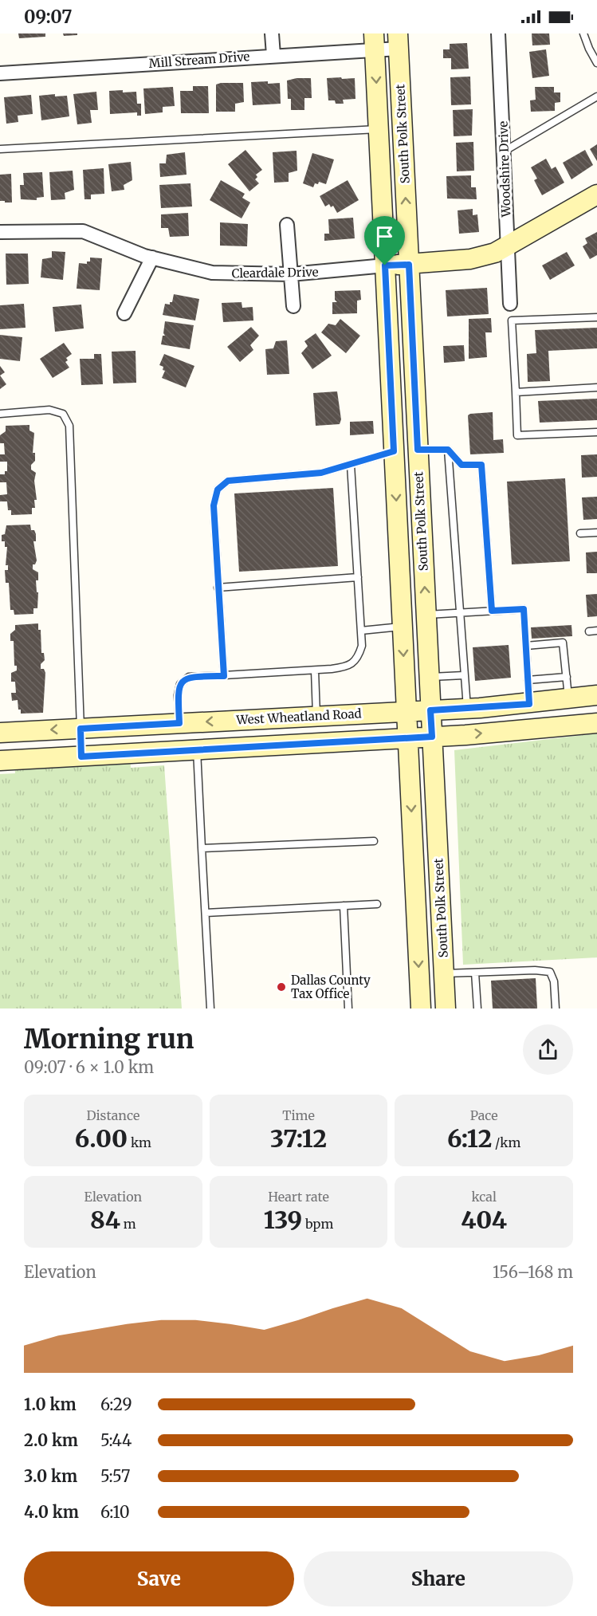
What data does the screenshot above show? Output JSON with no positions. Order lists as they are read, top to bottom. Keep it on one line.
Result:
{"streets":{"main road":["South Polk Street","Cleardale Drive","West Wheatland Road"],"street":["Mill Stream Drive","Woodshire Drive"]},"crossings":[["Mill Stream Drive","South Polk Street"],["South Polk Street","Cleardale Drive"],["South Polk Street","West Wheatland Road"],["Woodshire Drive","Cleardale Drive"]],"places":["Dallas County Tax Office"],"page":{"status":"09:07","heading":["Morning run","09:07 · 6 × 1.0 km"],"stats":[["Distance","6.00 km"],["Time","37:12"],["Pace","6:12 /km"],["Elevation","84 m"],["Heart rate","139 bpm"],["kcal","404"]],"chart":["Elevation","156–168 m"],"list":[{"name":"1.0 km","note":"6:29"},{"name":"2.0 km","note":"5:44"},{"name":"3.0 km","note":"5:57"},{"name":"4.0 km","note":"6:10"}],"buttons":["Save","Share"]}}
